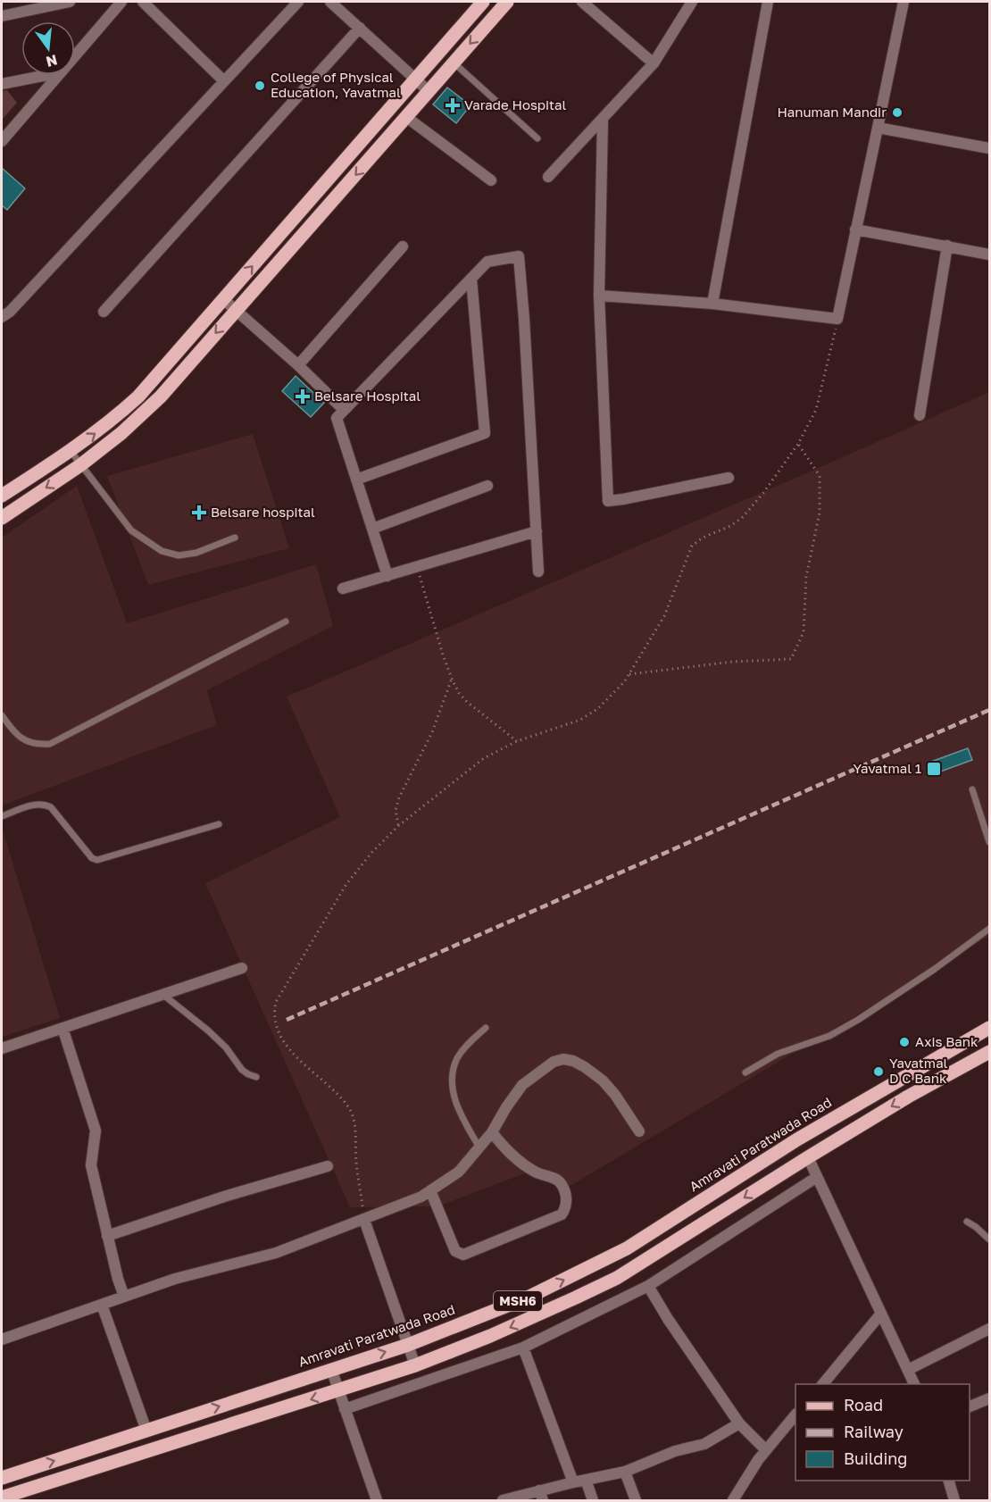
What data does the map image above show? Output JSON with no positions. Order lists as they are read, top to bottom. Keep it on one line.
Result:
{"streets":{"main road":["Amravati Paratwada Road","MSH6"]},"places":{"other":["College of Physical Education, Yavatmal","Hanuman Mandir","Axis Bank","Yavatmal D C Bank"],"health":["Varade Hospital","Belsare Hospital","Belsare hospital"],"transit":["Yavatmal 1"]},"legend":["Road","Railway","Building"],"north":"bottom"}
